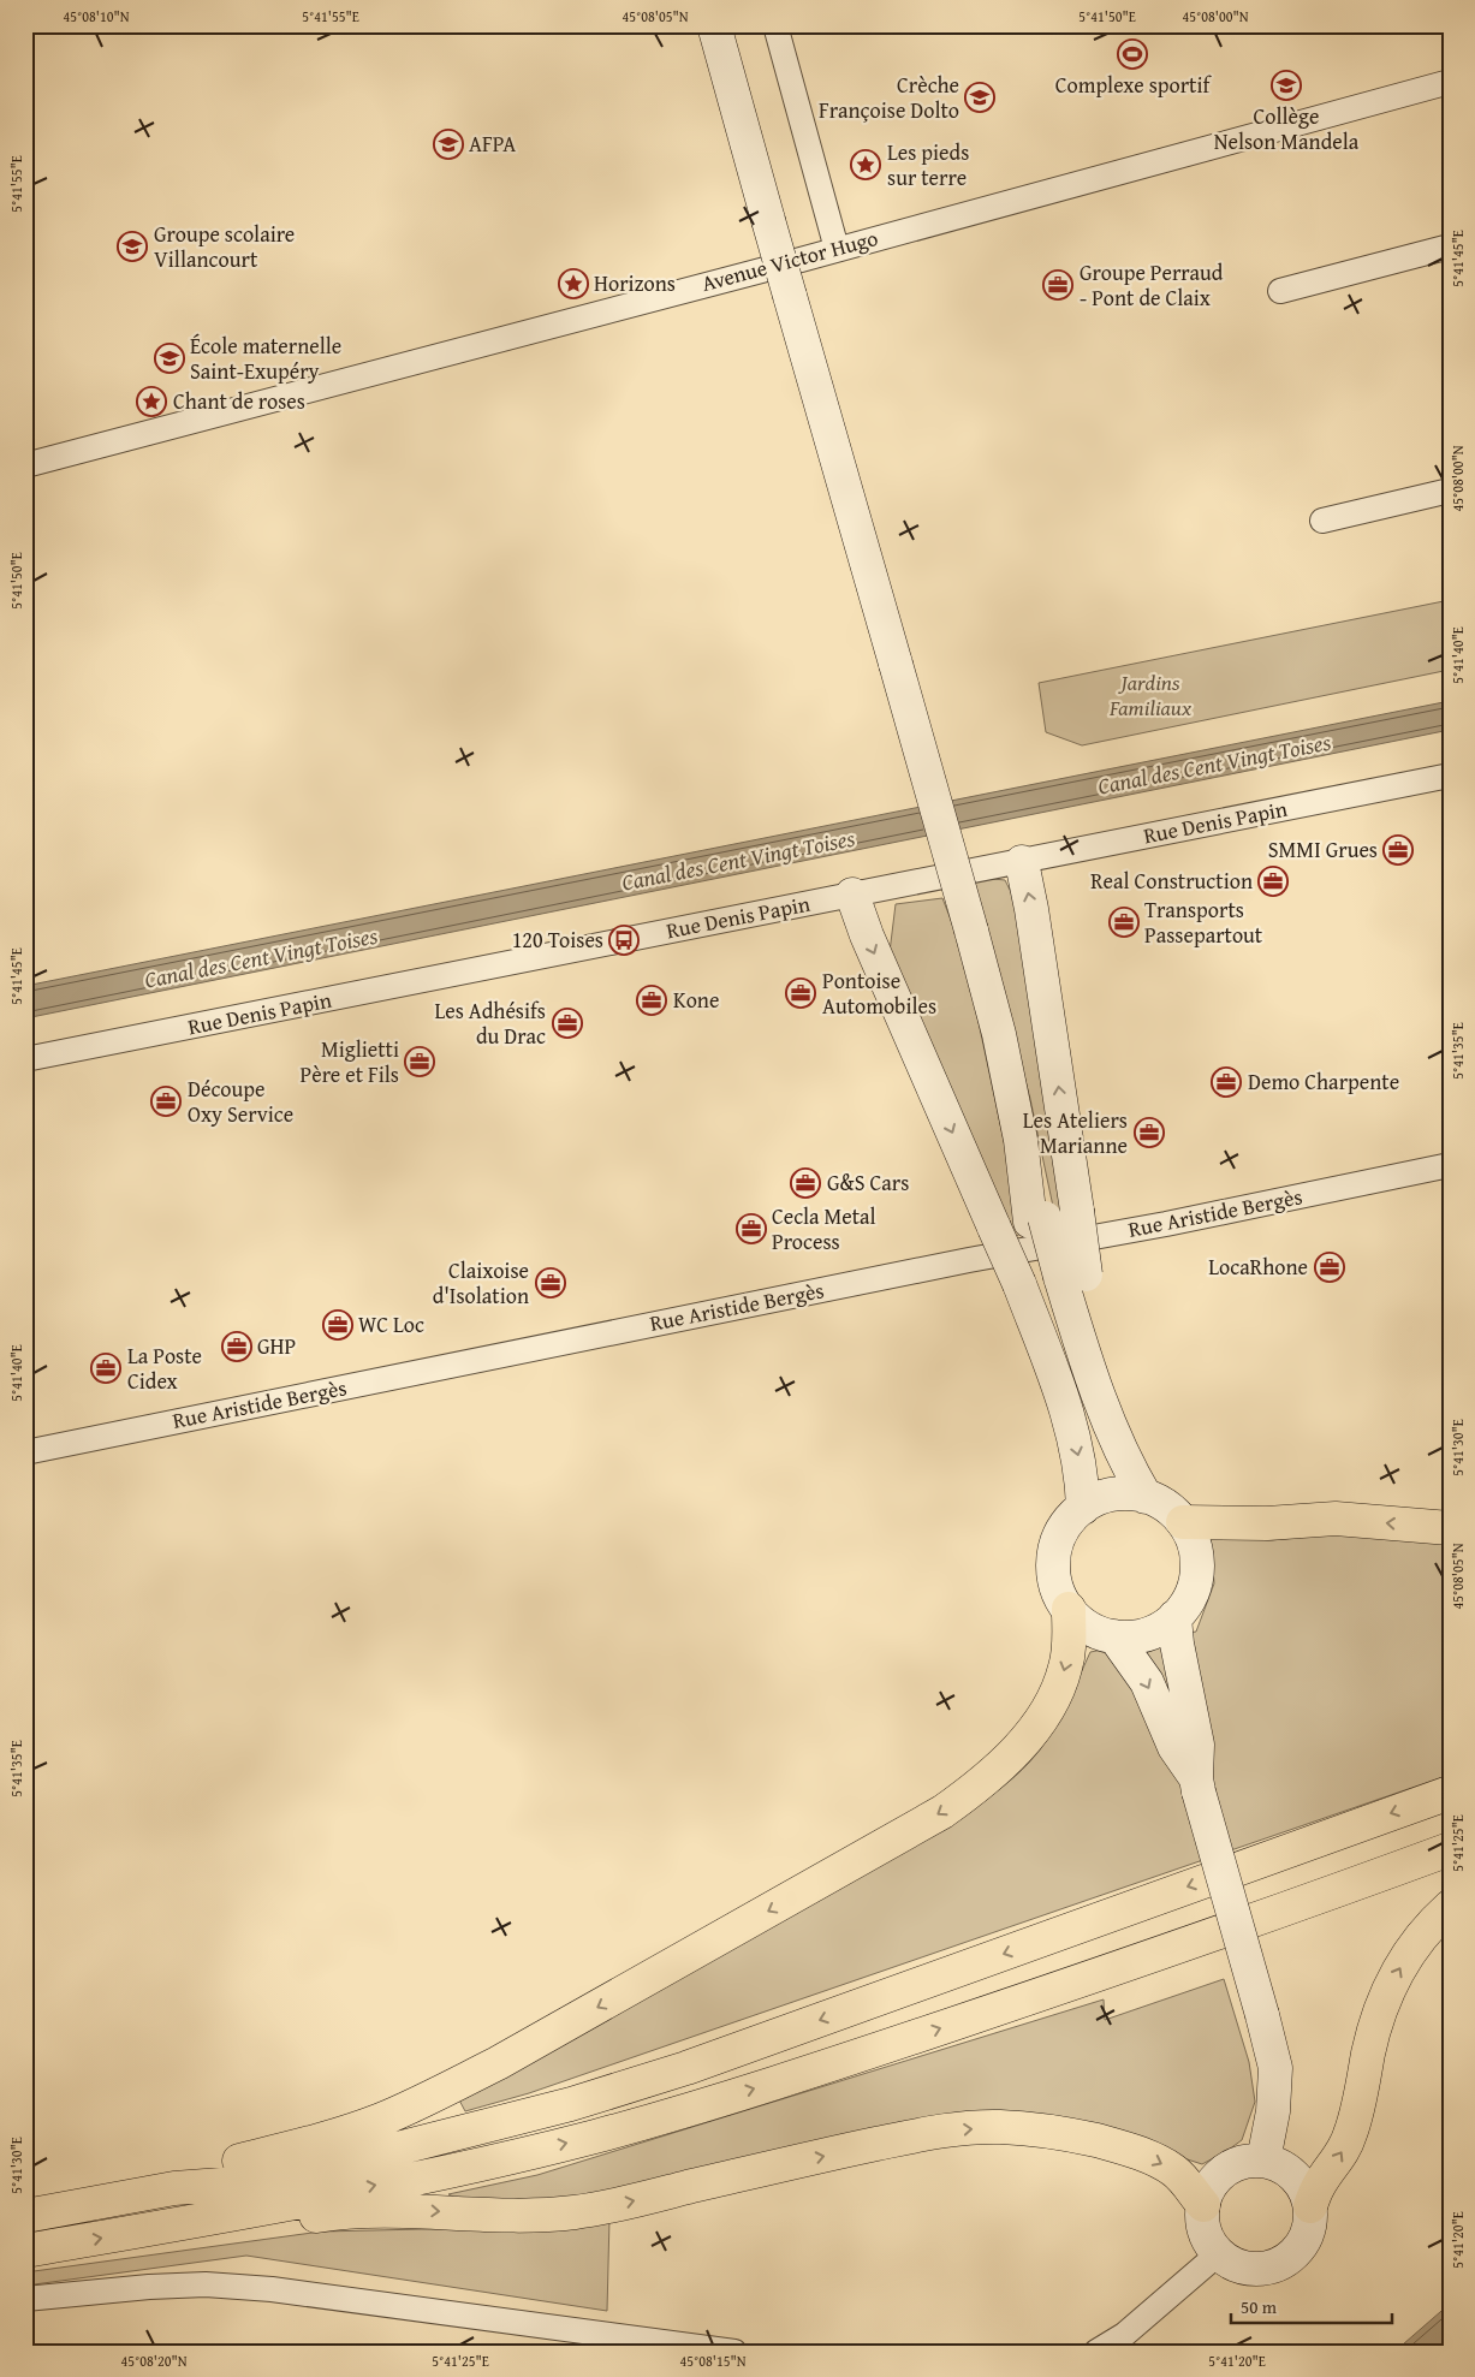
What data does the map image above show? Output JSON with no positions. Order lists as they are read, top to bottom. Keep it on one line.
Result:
{"streets":{"street":["Avenue Victor Hugo","Rue Denis Papin","Rue Aristide Bergès"]},"water":["Canal des Cent Vingt Toises"],"parks":["Jardins Familiaux"],"places":{"sports":["Complexe sportif"],"school or university":["Collège Nelson Mandela","Crèche Françoise Dolto","AFPA","Groupe scolaire Villancourt","École maternelle Saint-Exupéry"],"place":["Les pieds sur terre","Horizons","Chant de roses"],"office":["Groupe Perraud - Pont de Claix","SMMI Grues","Real Construction","Transports Passepartout","Pontoise Automobiles","Kone","Les Adhésifs du Drac","Miglietti Père et Fils","Demo Charpente","Découpe Oxy Service","Les Ateliers Marianne","G&S Cars","Cecla Metal Process","LocaRhone","Claixoise d'Isolation","WC Loc","GHP","La Poste Cidex"],"bus stop":["120 Toises"]},"scale_bar":"50 m","coordinates":["45°08'10\"N","5°41'55\"E","45°08'05\"N","5°41'50\"E","45°08'00\"N","5°41'45\"E","5°41'40\"E","5°41'35\"E","5°41'30\"E","5°41'25\"E","5°41'20\"E","45°08'20\"N","45°08'15\"N"]}
